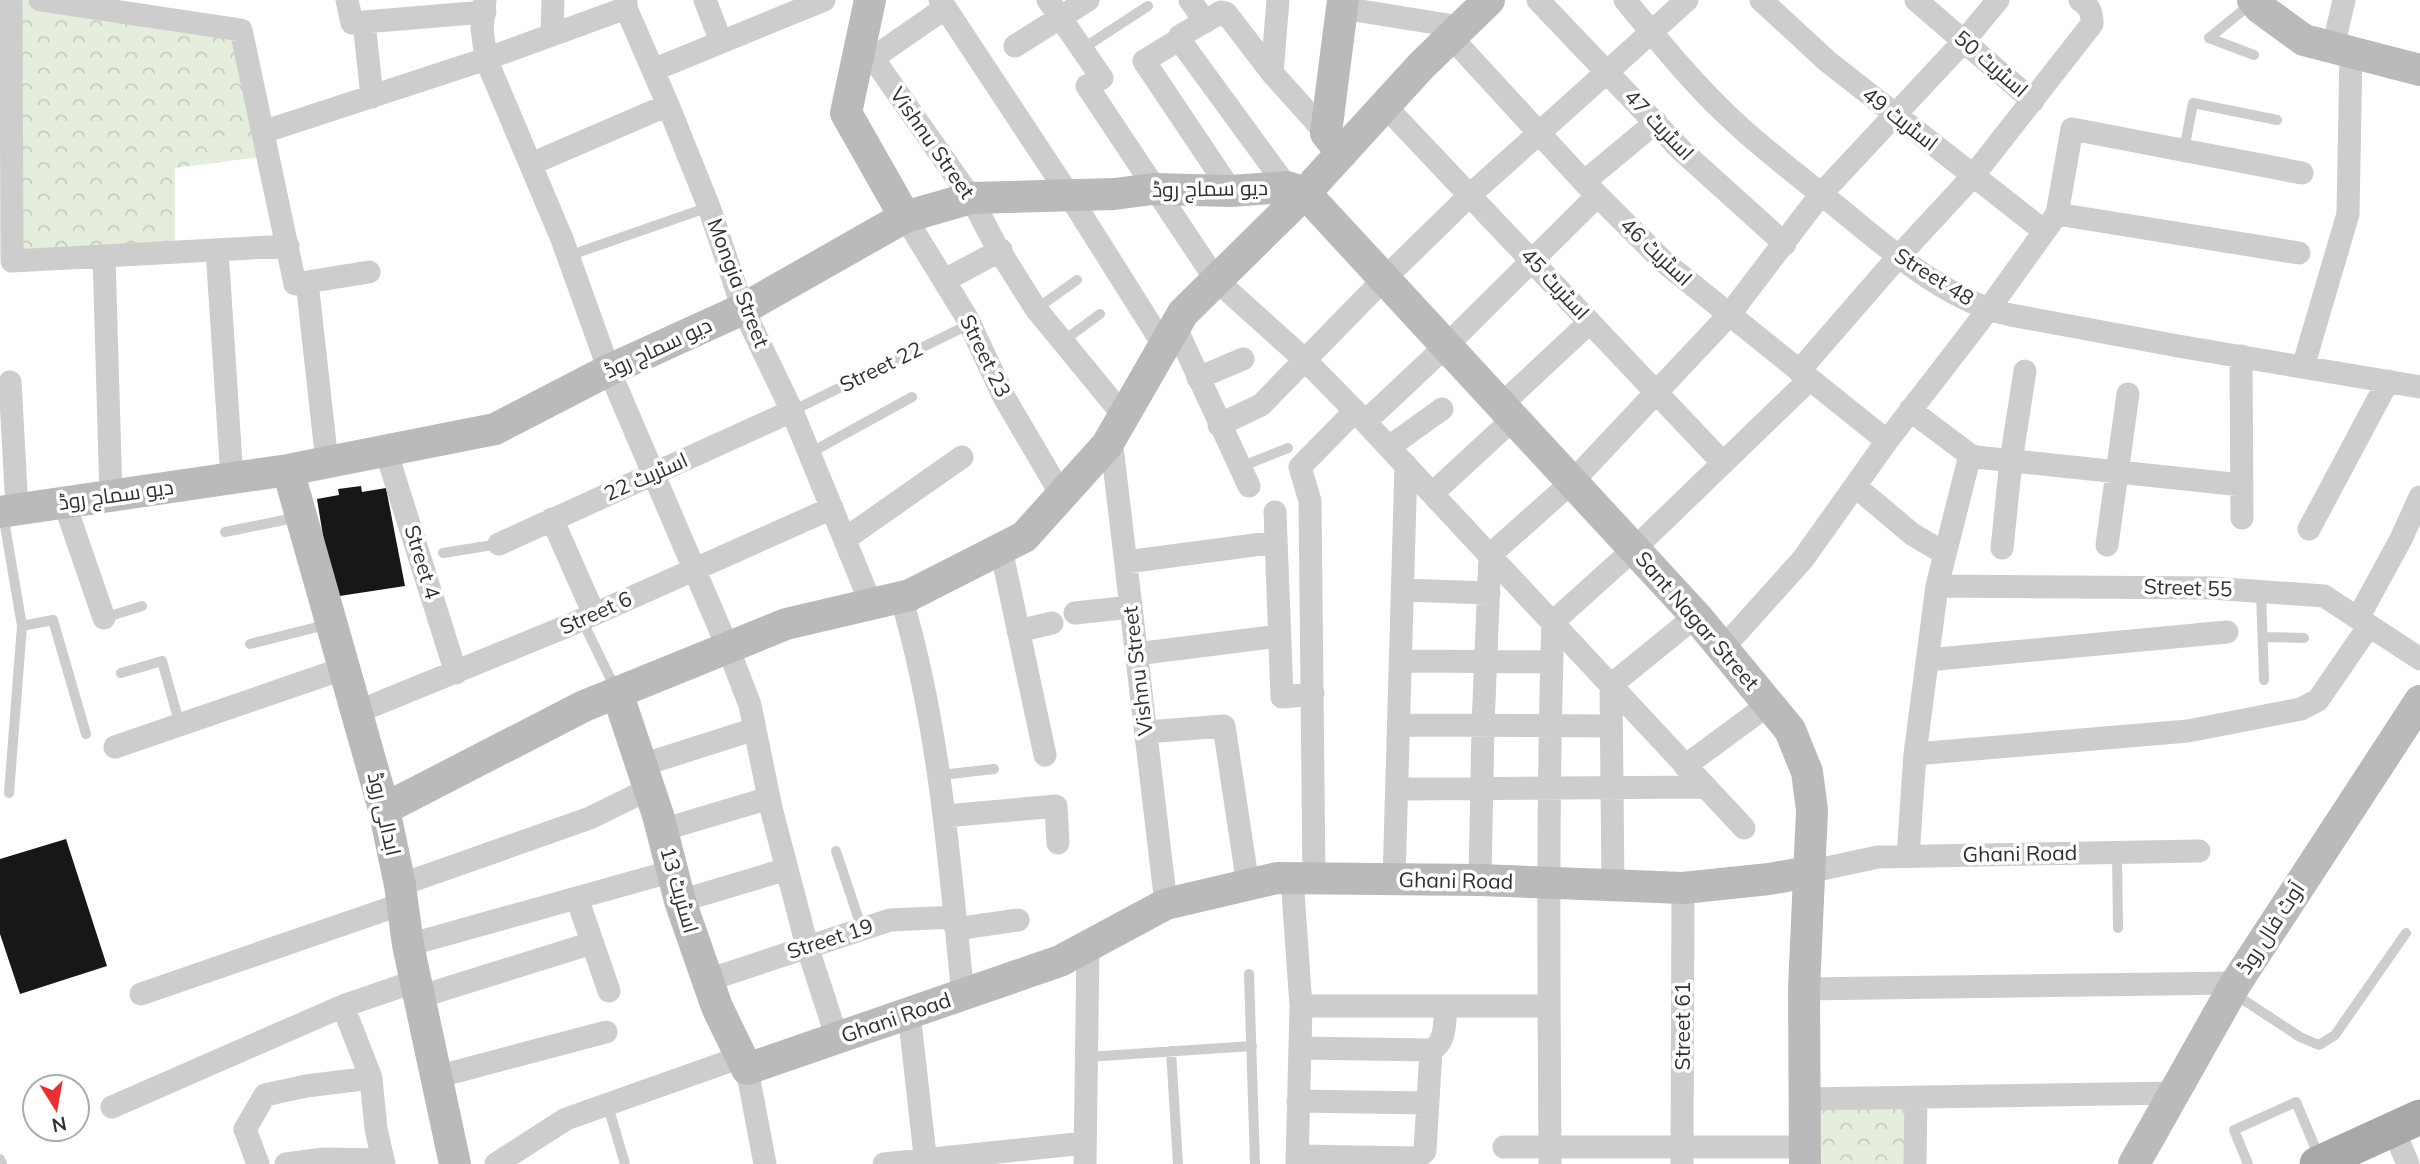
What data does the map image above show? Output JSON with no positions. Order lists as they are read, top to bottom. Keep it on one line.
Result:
{"streets":{"street":["اسٹریٹ 50","اسٹریٹ 49","اسٹریٹ 47","Vishnu Street","دیو سماج روڈ","اسٹریٹ 46","Street 48","Mongia Street","اسٹریٹ 45","Street 23","اسٹریٹ 22","Street 4","Street 55","Street 6","Sant Nagar Street","ابدالی روڈ","Ghani Road","اسٹریٹ 13","آوٹ فال روڈ","Street 19","Street 61"],"lane":["Street 22"]},"crossings":[["Vishnu Street","دیو سماج روڈ"],["Vishnu Street","Ghani Road"],["دیو سماج روڈ","Mongia Street"],["دیو سماج روڈ","Street 23"],["دیو سماج روڈ","Street 4"],["دیو سماج روڈ","Sant Nagar Street"],["دیو سماج روڈ","ابدالی روڈ"],["Mongia Street","Street 22"],["Mongia Street","اسٹریٹ 22"],["Mongia Street","Street 6"],["Mongia Street","Ghani Road"],["Mongia Street","Street 19"],["Street 23","Street 22"],["Street 22","اسٹریٹ 22"],["Street 4","Street 6"],["Street 6","ابدالی روڈ"],["Street 6","اسٹریٹ 13"],["Sant Nagar Street","Ghani Road"],["Ghani Road","اسٹریٹ 13"],["Ghani Road","Street 61"],["اسٹریٹ 13","Street 19"]],"north":"bottom"}
